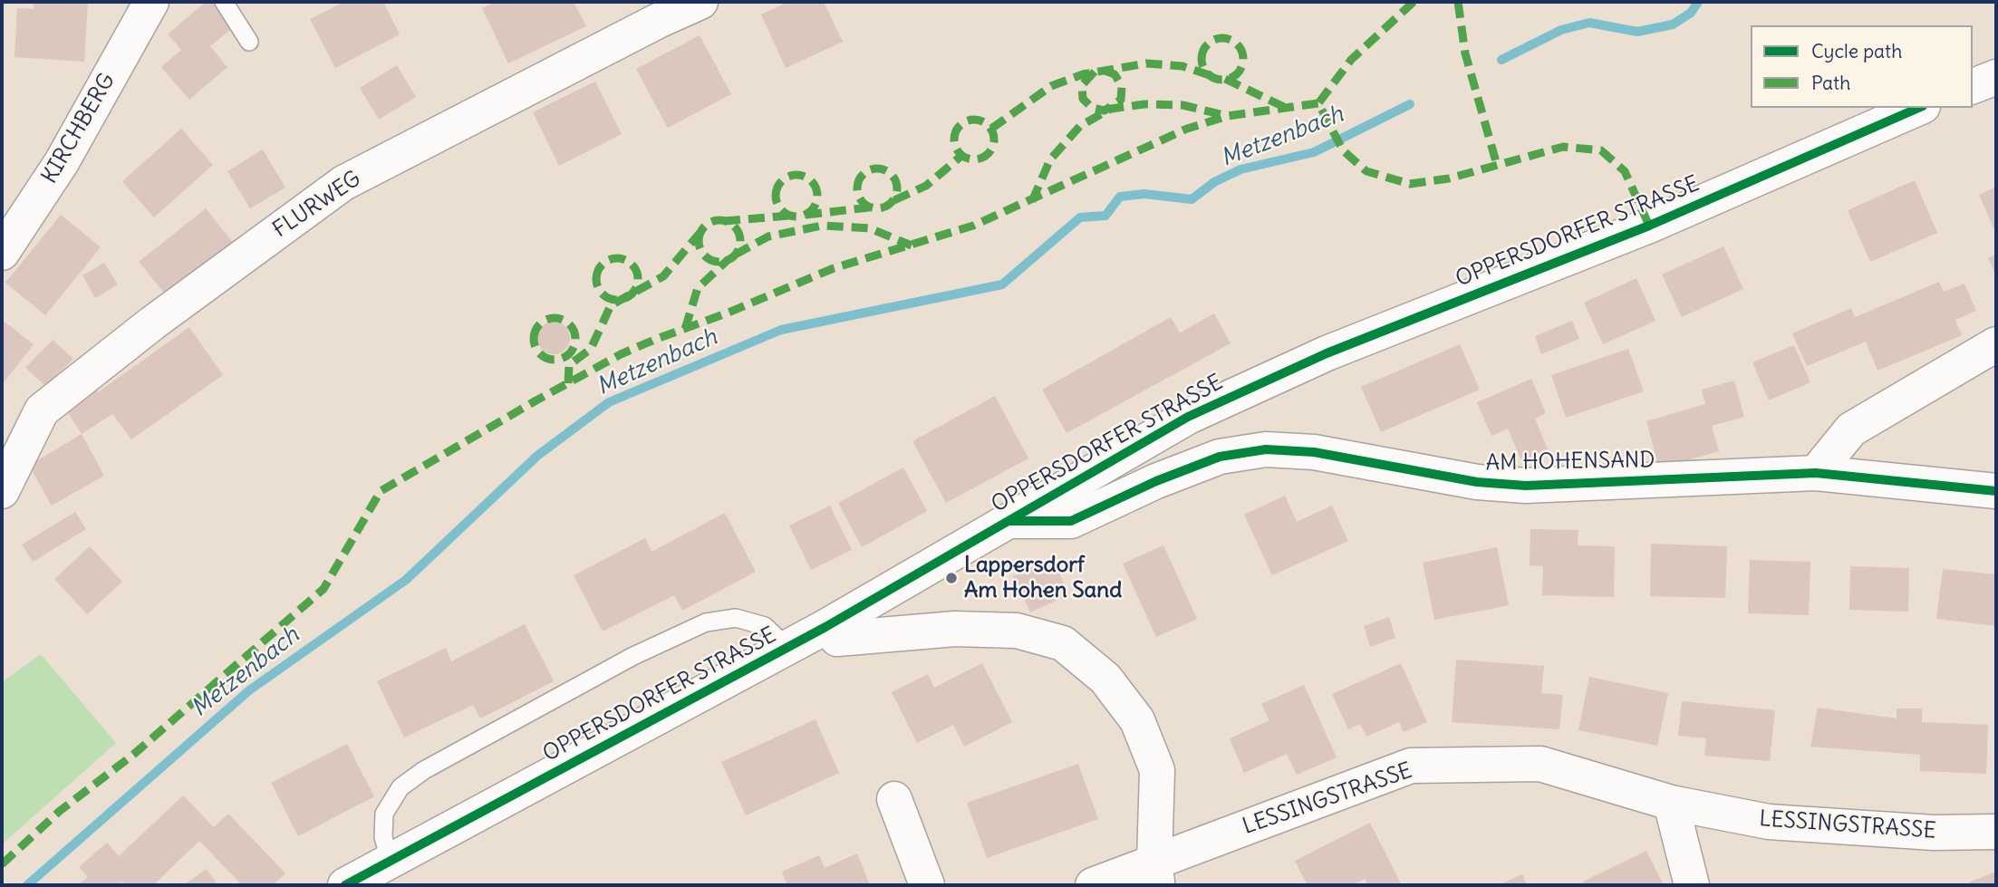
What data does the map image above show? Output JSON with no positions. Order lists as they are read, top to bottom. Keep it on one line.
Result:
{"streets":{"street":["KIRCHBERG","FLURWEG","OPPERSDORFER STRASSE","AM HOHENSAND","LESSINGSTRASSE"]},"crossings":[["OPPERSDORFER STRASSE","AM HOHENSAND"]],"water":["Metzenbach"],"places":["Lappersdorf Am Hohen Sand"],"legend":["Cycle path","Path"]}
